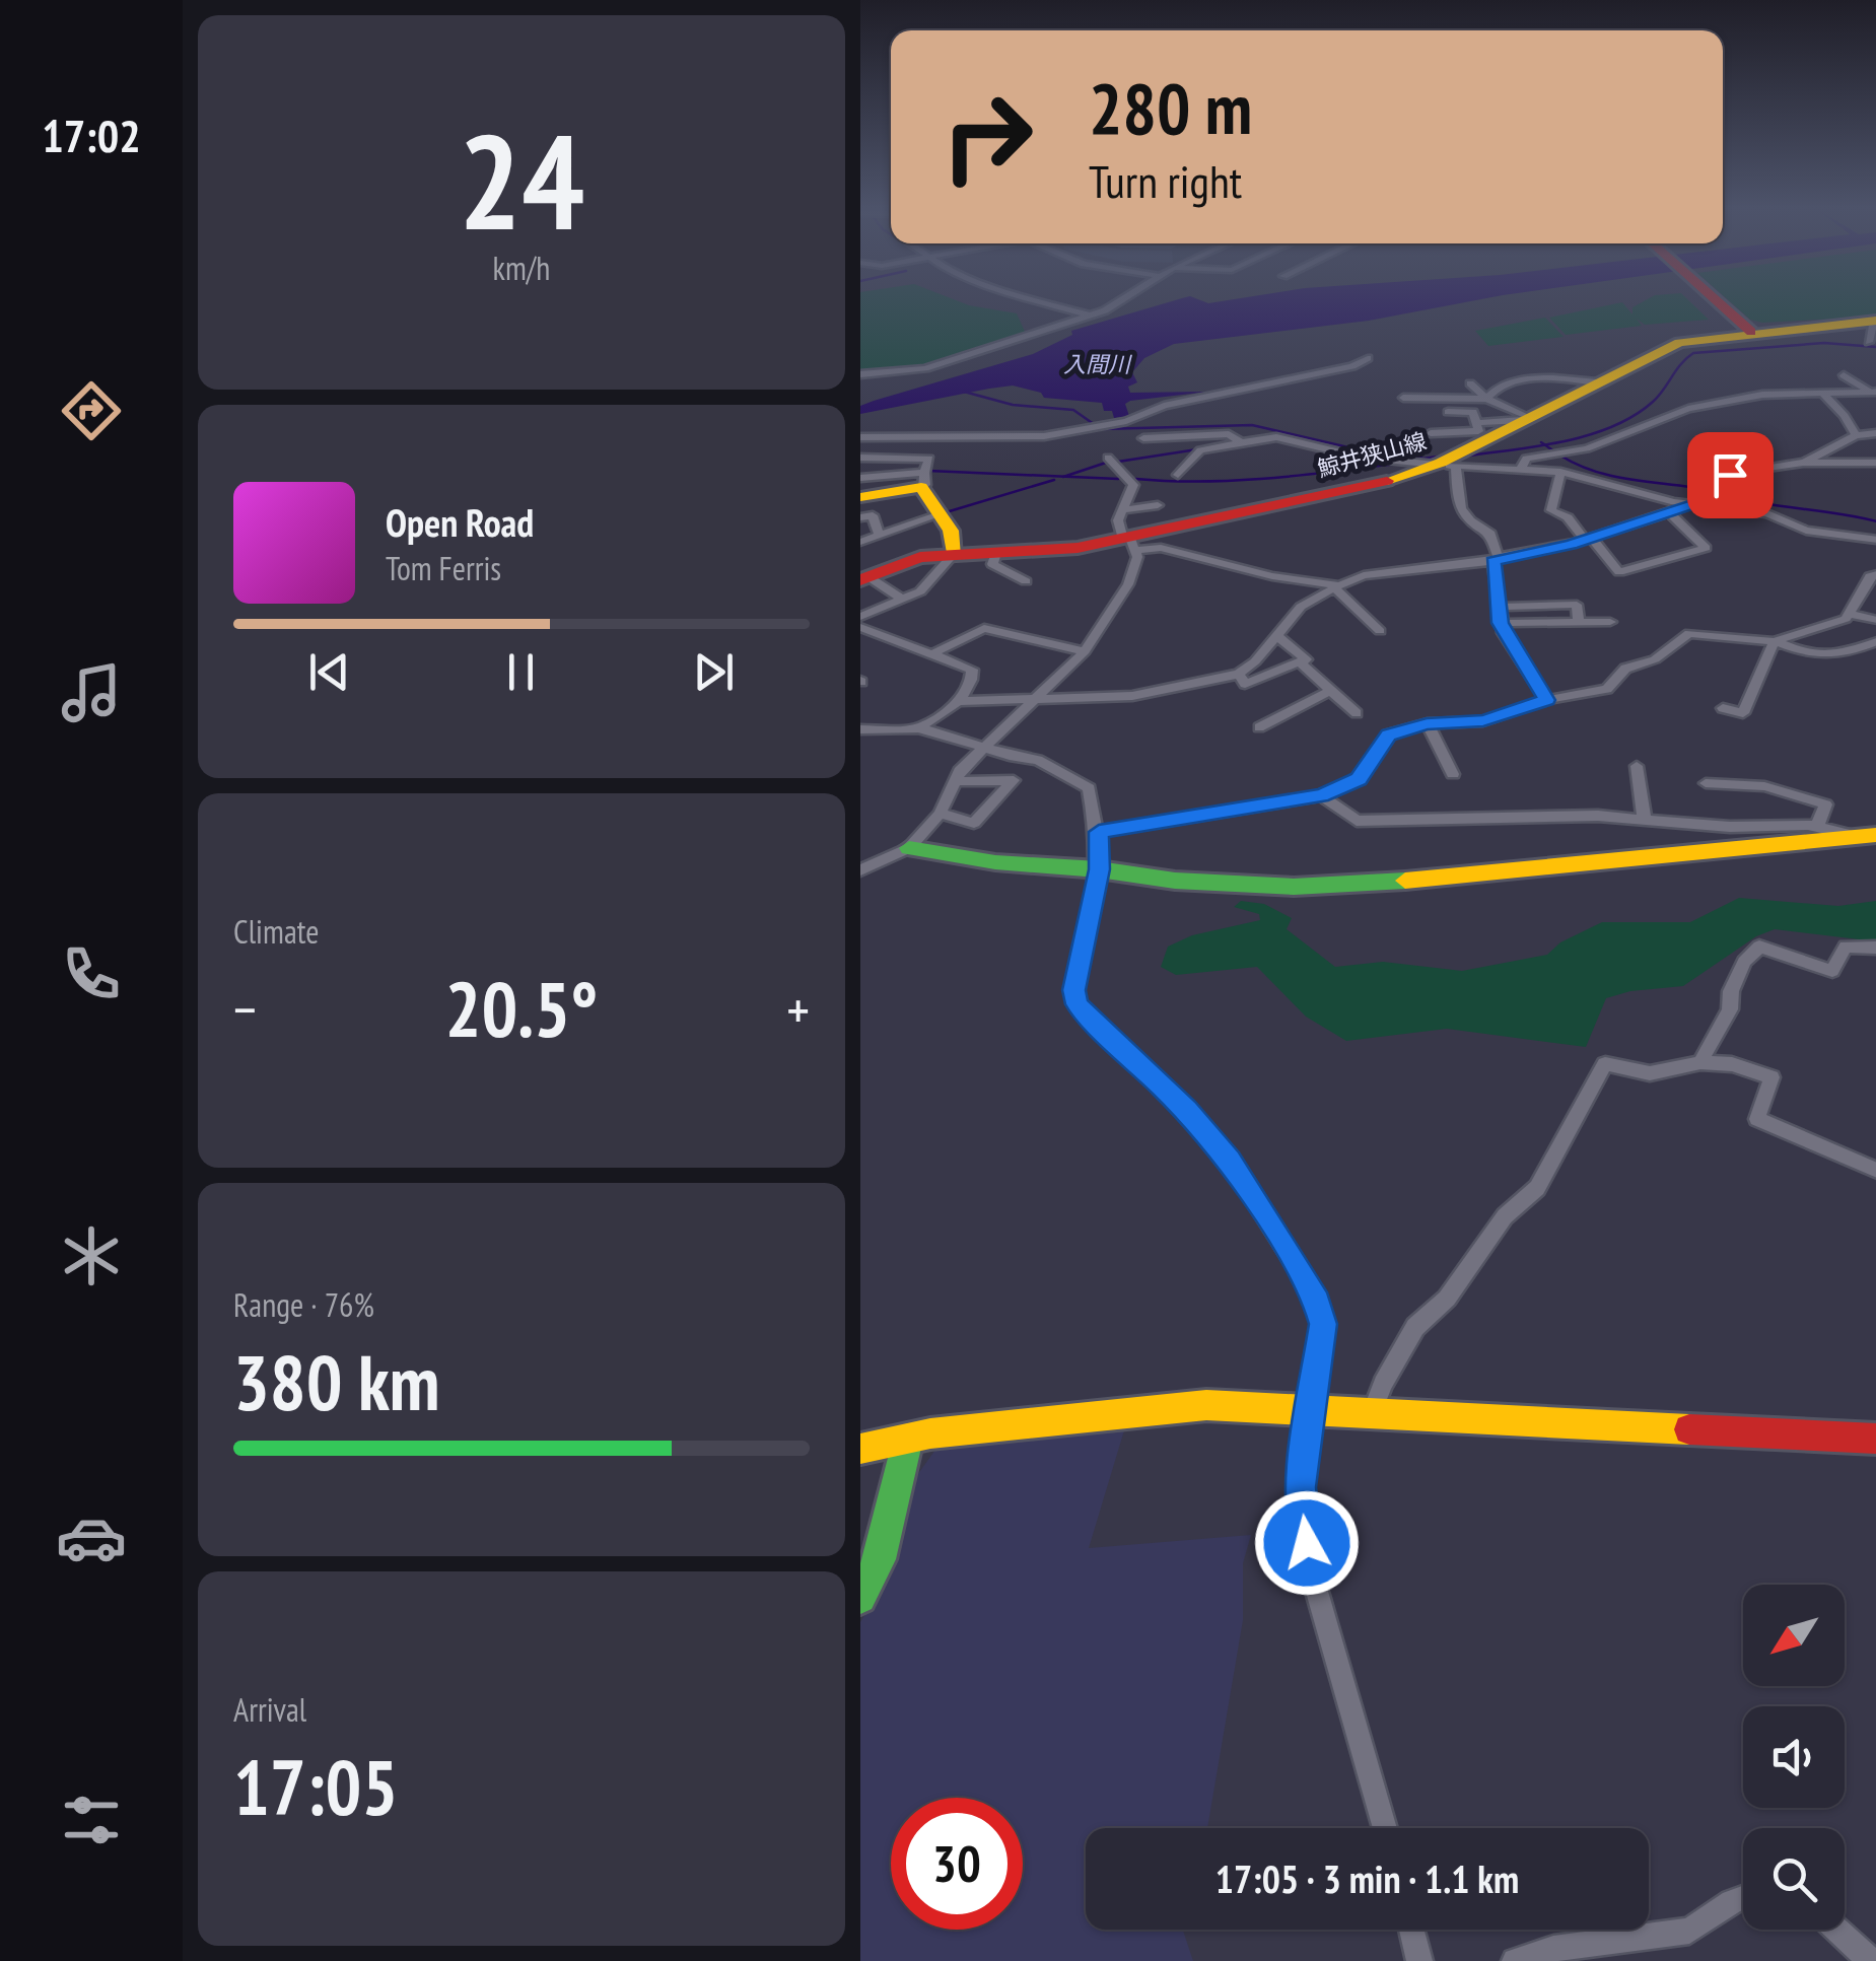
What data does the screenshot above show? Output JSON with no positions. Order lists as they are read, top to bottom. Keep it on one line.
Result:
{"streets":{"main road":["鯨井狭山線"]},"water":["入間川"],"north":"bottom left","page":{"tabs":"17:02","tile":[["24","km/h"],"Climate",["Range · 76%","380 km"],["Arrival","17:05"]],"turn":["280 m","Turn right"],"song":["Open Road","Tom Ferris"],"heat":["−","20.5°","+"],"limit":"30","trip":"17:05 · 3 min · 1.1 km"}}
